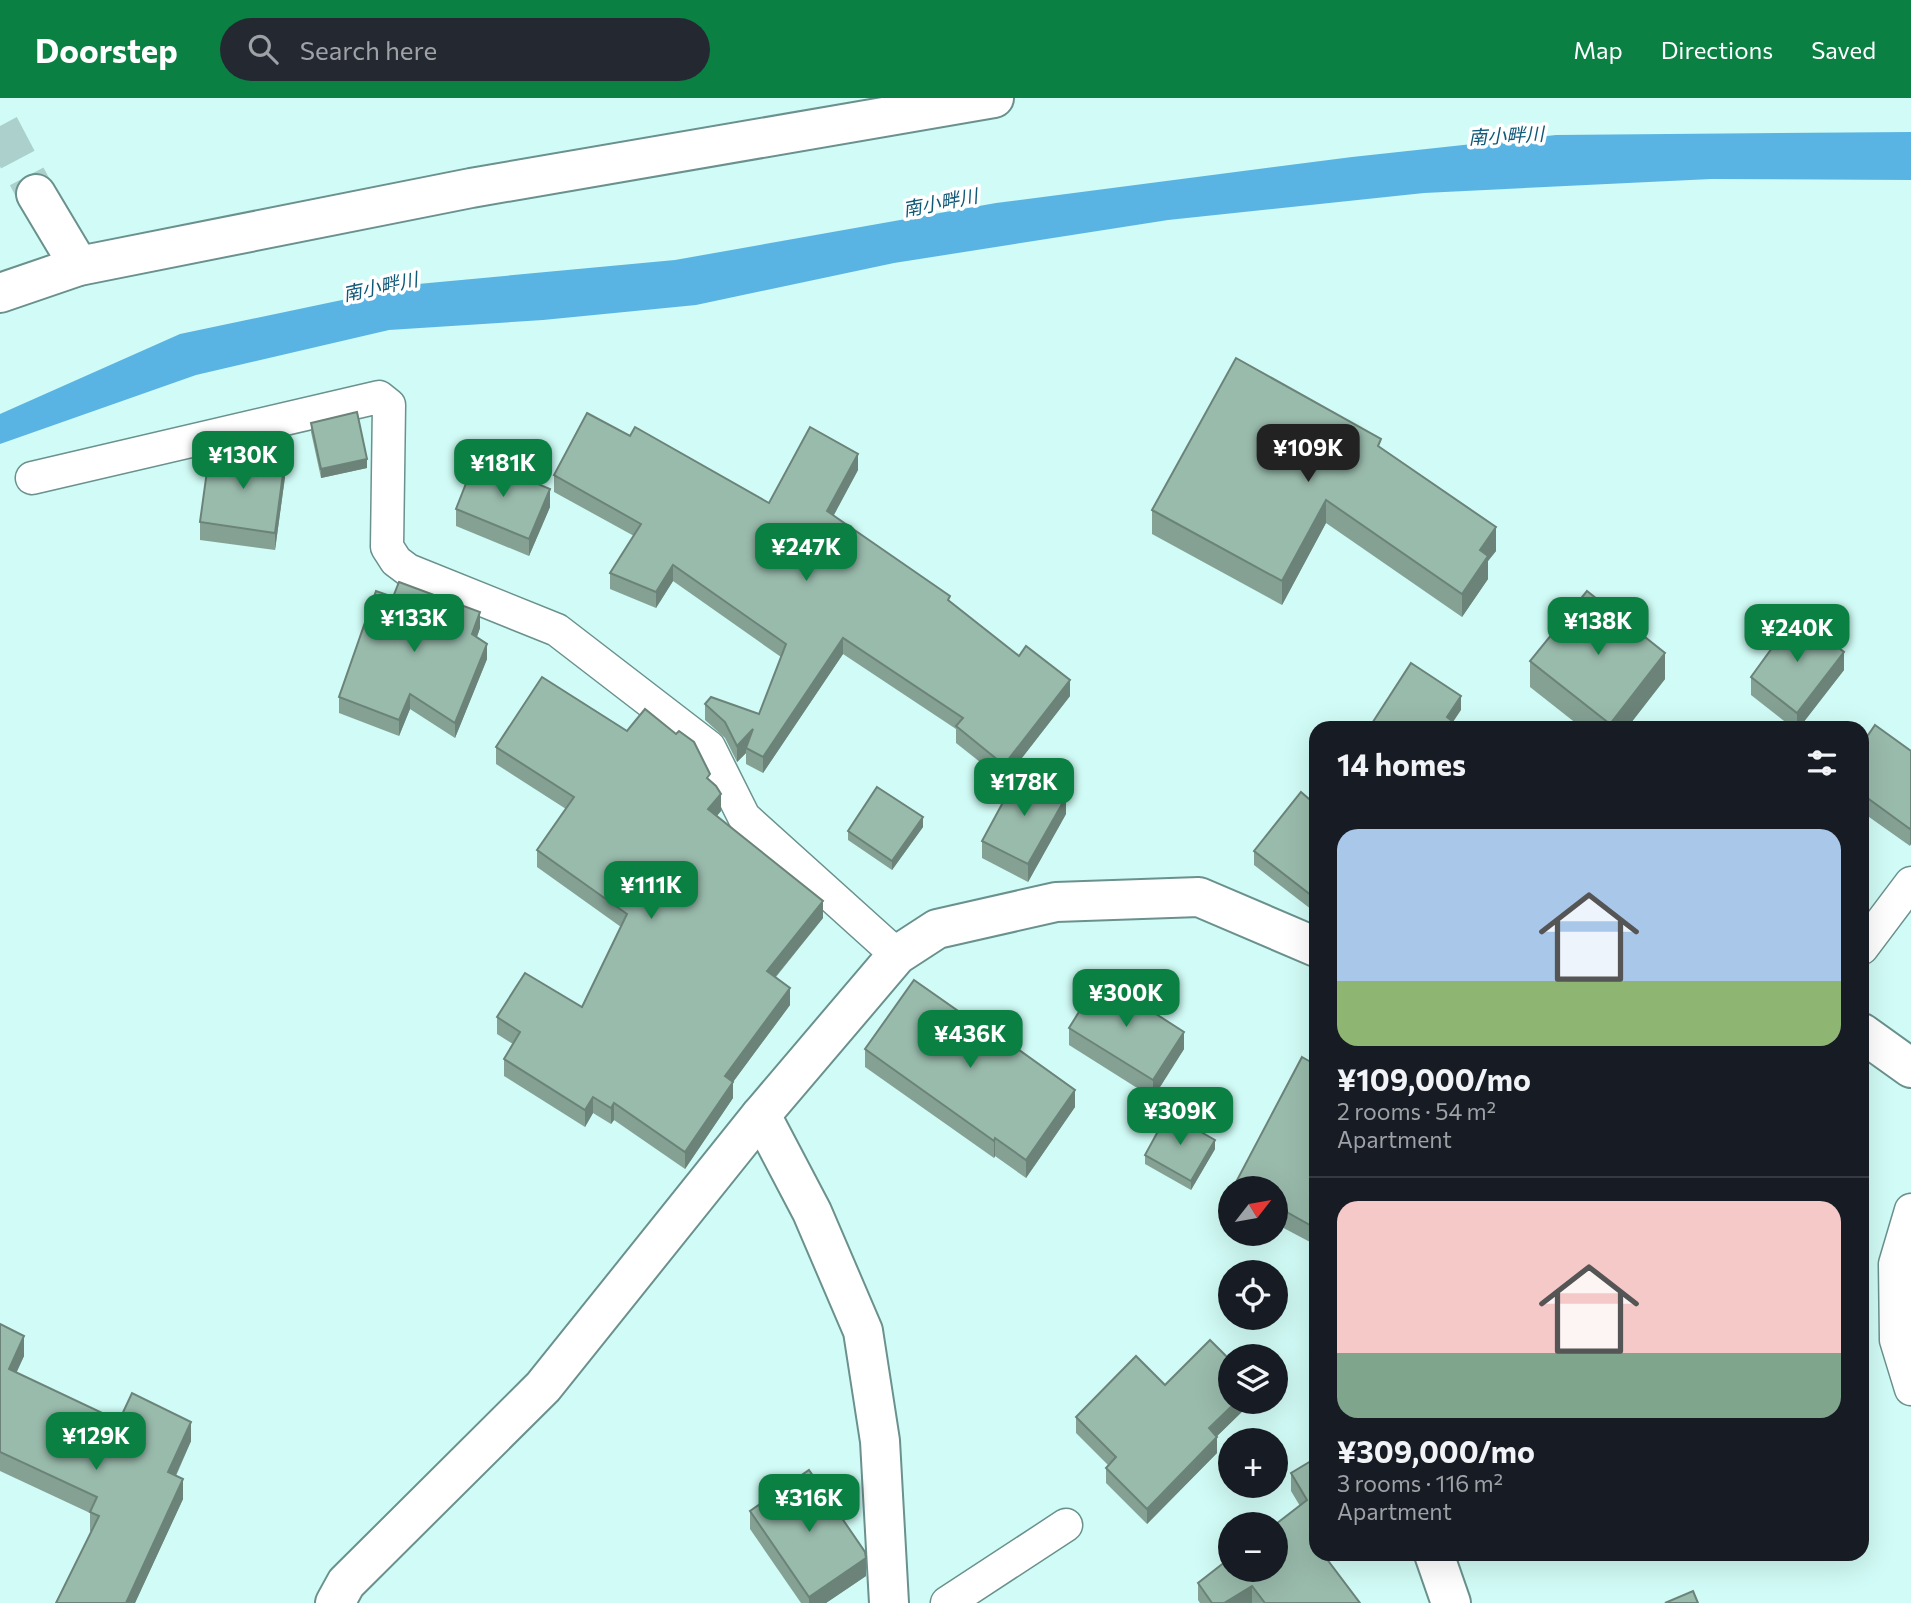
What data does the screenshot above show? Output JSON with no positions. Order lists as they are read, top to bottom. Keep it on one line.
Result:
{"water":["南小畔川"],"north":"top right","page":{"header":"Doorstep","search":"Search here","nav":["Map","Directions","Saved"],"price":["¥109K","¥130K","¥181K","¥247K","¥133K","¥138K","¥240K","¥178K","¥111K","¥300K","¥436K","¥309K","¥129K","¥316K"],"heading":"14 homes","list":[{"name":"¥109,000/mo","note":"2 rooms · 54 m² · Apartment"},{"name":"¥309,000/mo","note":"3 rooms · 116 m² · Apartment"}],"map_buttons":["+","−"]}}
